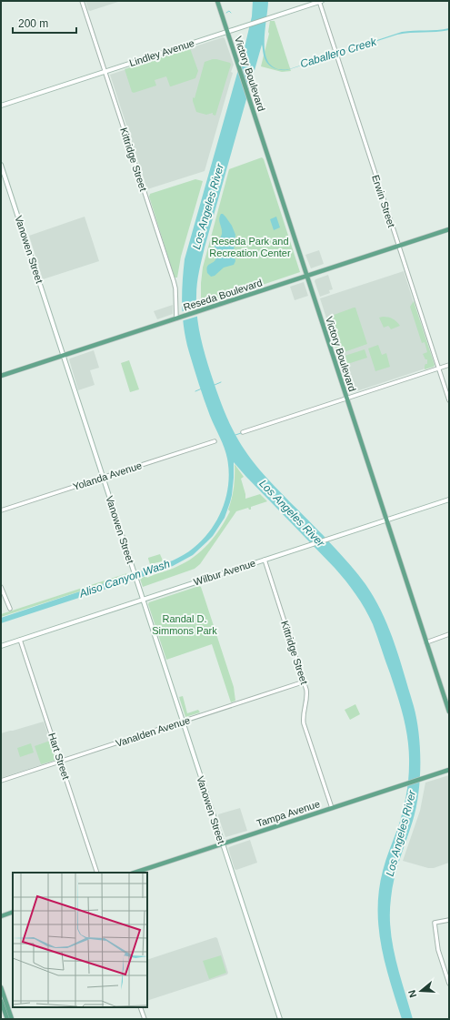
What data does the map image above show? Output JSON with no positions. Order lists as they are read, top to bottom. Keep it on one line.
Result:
{"streets":{"main road":["Lindley Avenue","Victory Boulevard","Vanowen Street","Reseda Boulevard","Wilbur Avenue","Tampa Avenue"],"street":["Kittridge Street","Erwin Street","Yolanda Avenue","Vanalden Avenue","Hart Street"]},"crossings":[["Lindley Avenue","Victory Boulevard"],["Lindley Avenue","Kittridge Street"],["Lindley Avenue","Erwin Street"],["Victory Boulevard","Reseda Boulevard"],["Victory Boulevard","Wilbur Avenue"],["Kittridge Street","Reseda Boulevard"],["Kittridge Street","Wilbur Avenue"],["Kittridge Street","Vanalden Avenue"],["Kittridge Street","Tampa Avenue"],["Erwin Street","Reseda Boulevard"],["Vanowen Street","Reseda Boulevard"],["Vanowen Street","Yolanda Avenue"],["Vanowen Street","Wilbur Avenue"],["Vanowen Street","Vanalden Avenue"],["Vanowen Street","Tampa Avenue"],["Wilbur Avenue","Hart Street"],["Vanalden Avenue","Hart Street"]],"water":["Caballero Creek","Los Angeles River","Aliso Canyon Wash"],"parks":["Reseda Park and Recreation Center","Randal D. Simmons Park"],"scale_bar":"200 m","north":"left"}
